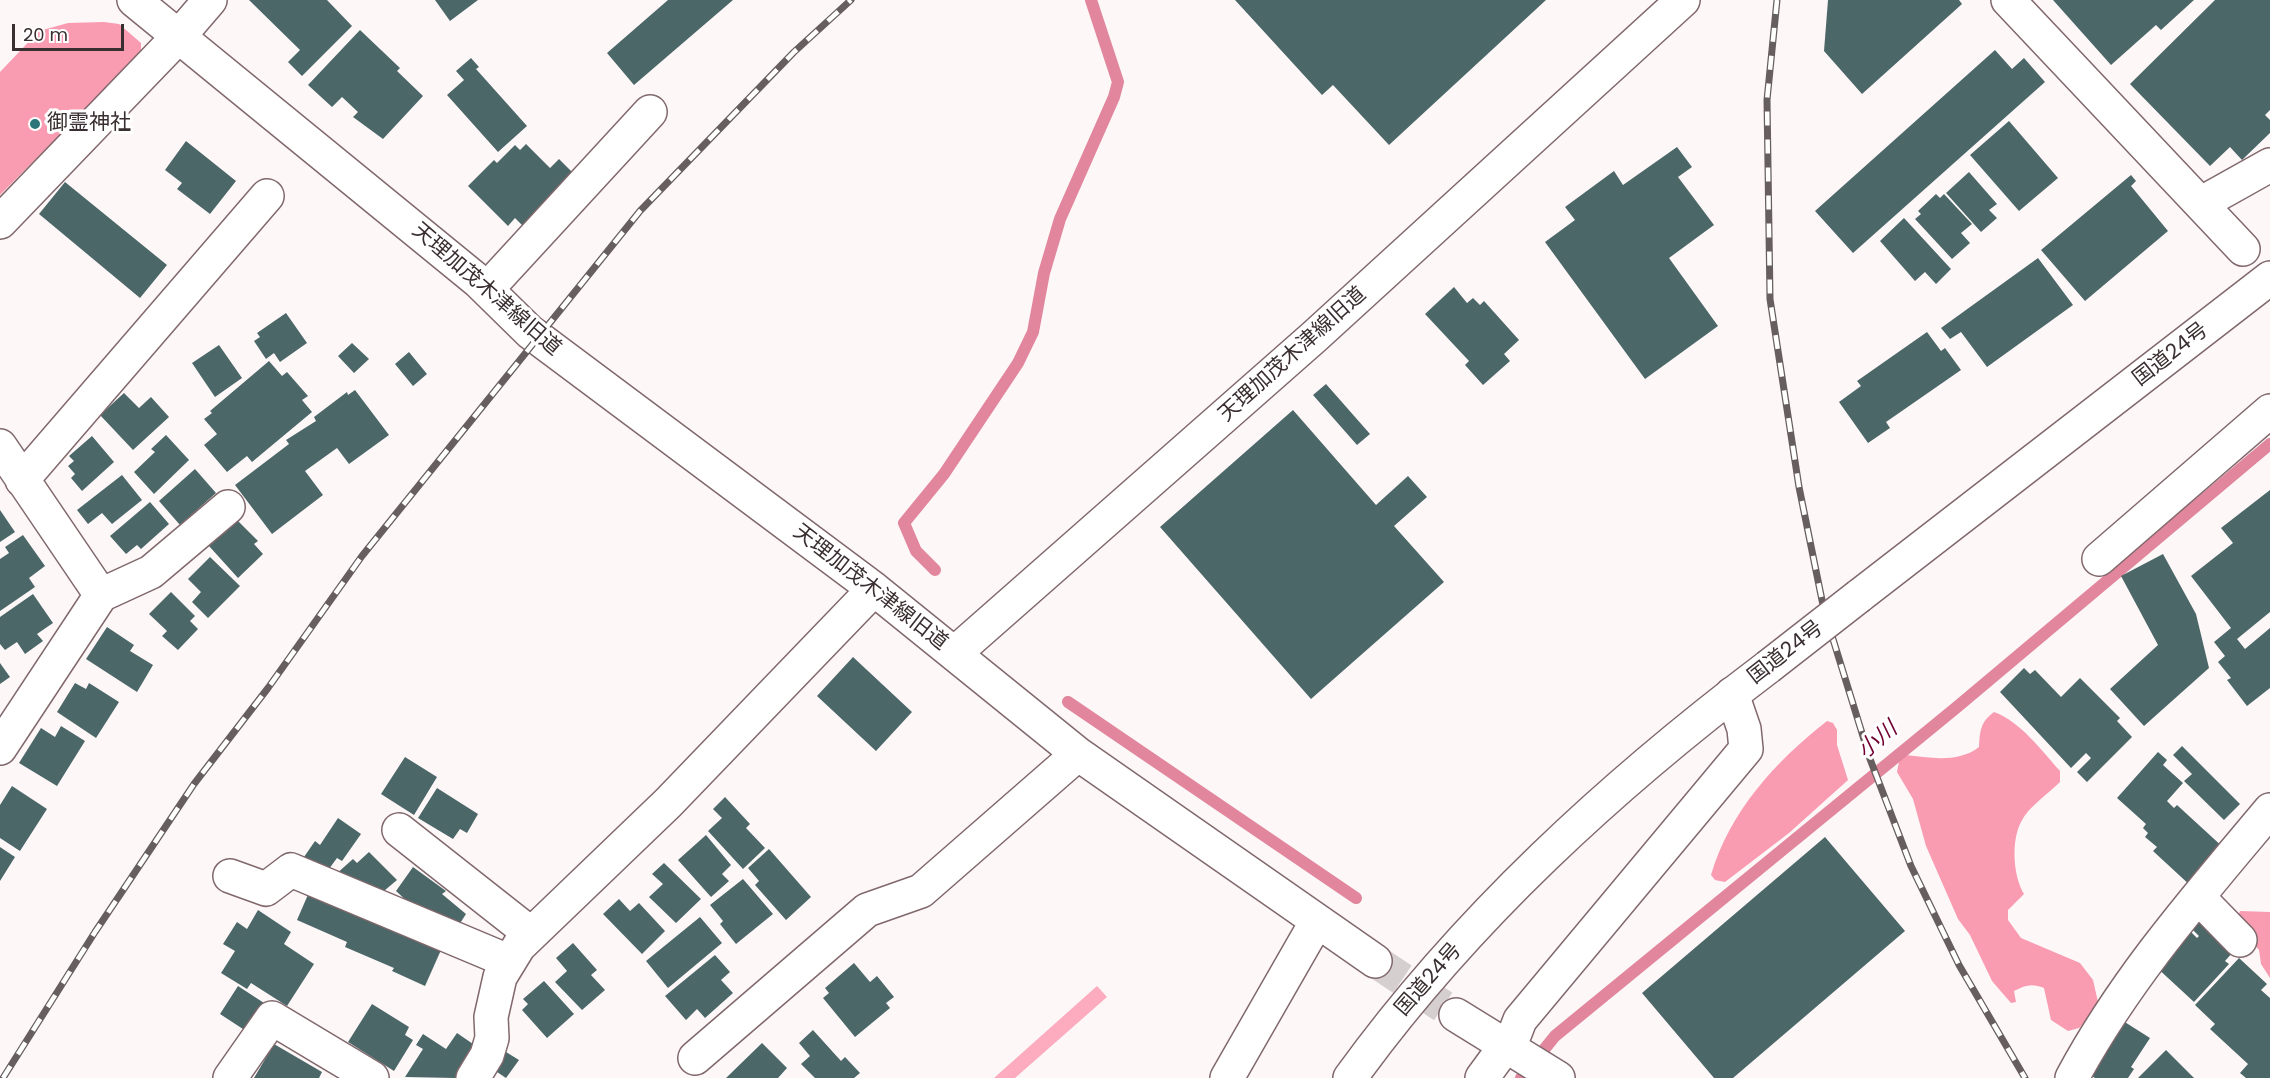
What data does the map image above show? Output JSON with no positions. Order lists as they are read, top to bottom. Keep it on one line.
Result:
{"streets":{"main road":["天理加茂木津線旧道","国道24号"]},"water":["小川"],"places":["御霊神社"],"scale_bar":"20 m"}
